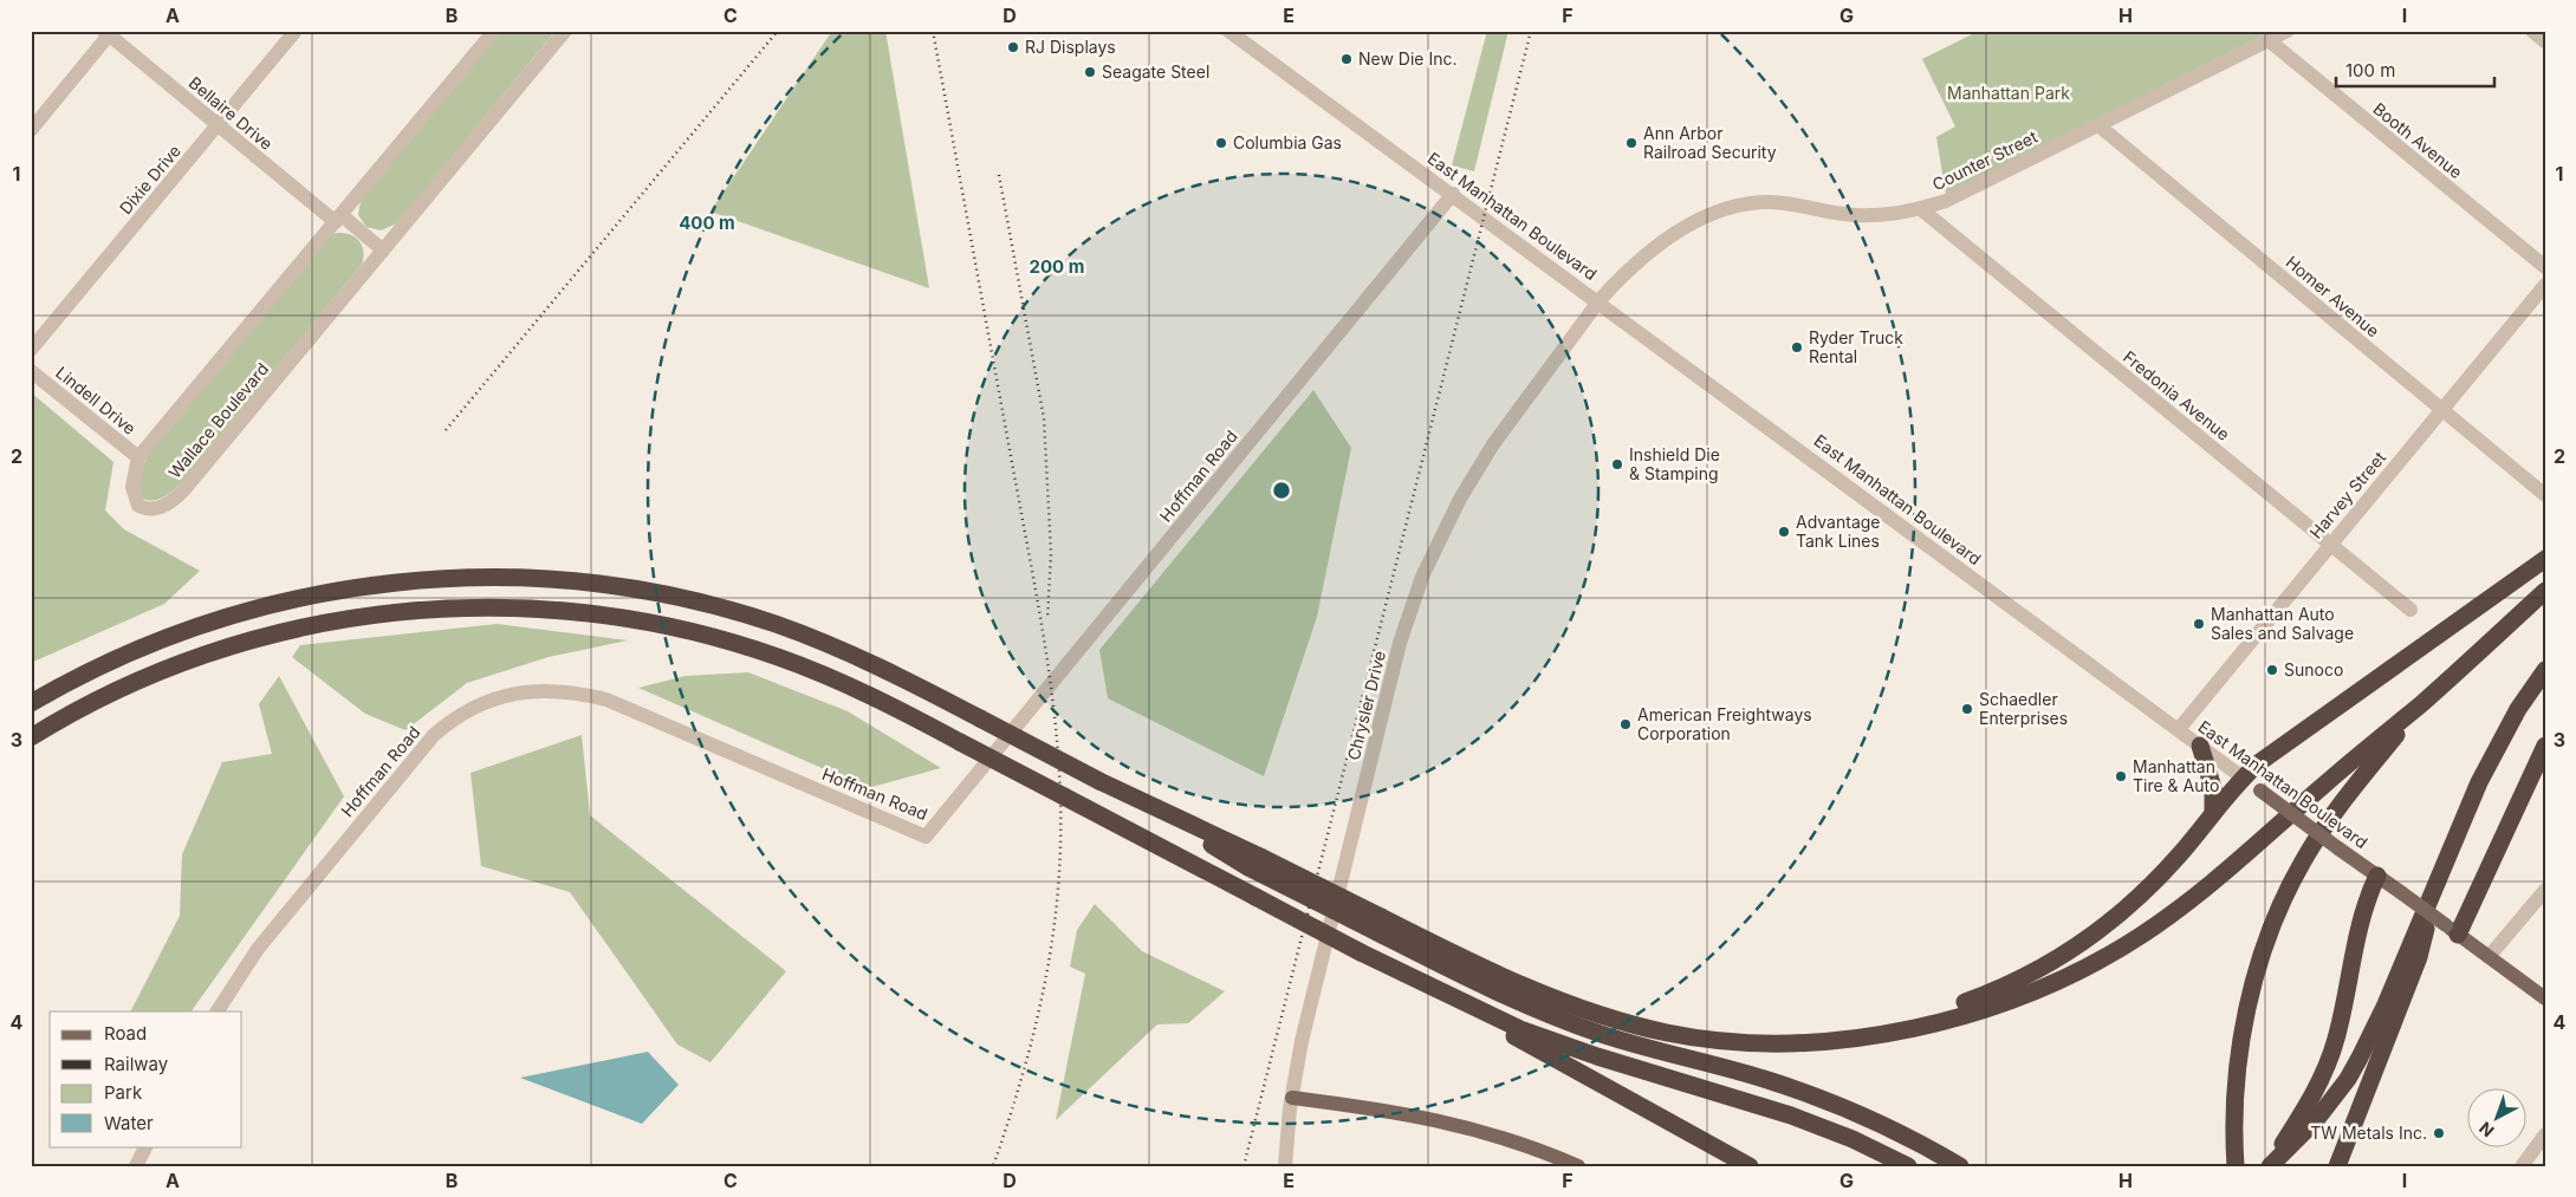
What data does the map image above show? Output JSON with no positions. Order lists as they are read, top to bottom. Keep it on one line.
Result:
{"streets":{"main road":["East Manhattan Boulevard"],"street":["Bellaire Drive","Booth Avenue","Counter Street","Dixie Drive","Homer Avenue","Fredonia Avenue","Lindell Drive","Wallace Boulevard","Hoffman Road","Harvey Street","Chrysler Drive"]},"crossings":[["Bellaire Drive","Dixie Drive"],["Bellaire Drive","Wallace Boulevard"],["Booth Avenue","Counter Street"],["Counter Street","East Manhattan Boulevard"],["Counter Street","Homer Avenue"],["Counter Street","Fredonia Avenue"],["Counter Street","Chrysler Drive"],["East Manhattan Boulevard","Hoffman Road"],["East Manhattan Boulevard","Harvey Street"],["East Manhattan Boulevard","Chrysler Drive"],["Homer Avenue","Harvey Street"],["Fredonia Avenue","Harvey Street"],["Lindell Drive","Wallace Boulevard"]],"parks":["Manhattan Park"],"places":["RJ Displays","New Die Inc.","Seagate Steel","Columbia Gas","Ann Arbor Railroad Security","Ryder Truck Rental","Inshield Die & Stamping","Advantage Tank Lines","Manhattan Auto Sales and Salvage","Sunoco","Schaedler Enterprises","American Freightways Corporation","Manhattan Tire & Auto","TW Metals Inc."],"legend":["Road","Railway","Park","Water"],"scale_bar":"100 m","north":"bottom left","grid":{"columns":["A","B","C","D","E","F","G","H","I"],"rows":["1","2","3","4"]},"rings":["400 m","200 m"]}
